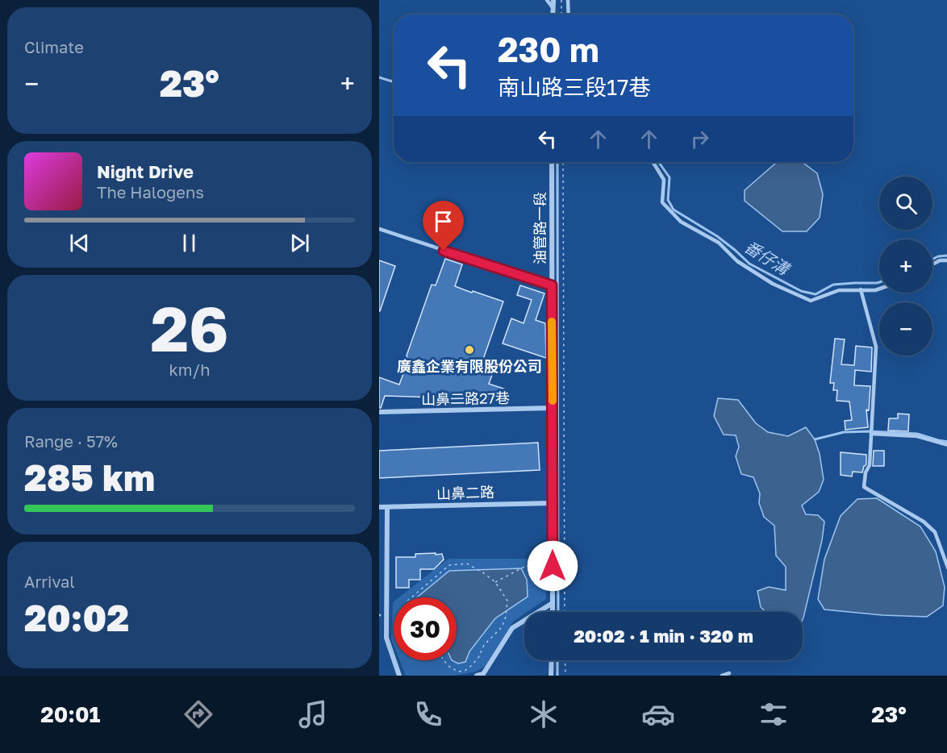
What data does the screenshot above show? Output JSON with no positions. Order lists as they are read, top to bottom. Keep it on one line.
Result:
{"streets":{"street":["油管路一段","山鼻二路27巷","山鼻二路"]},"crossings":[["油管路一段","山鼻二路27巷"],["油管路一段","山鼻二路"]],"water":["番仔溝"],"places":["廣鑫企業有限股份公司"],"page":{"tile":["Climate",["26","km/h"],["Range · 57%","285 km"],["Arrival","20:02"]],"turn":["230 m","南山路三段17巷"],"heat":["−","23°","+"],"song":["Night Drive","The Halogens"],"map_buttons":["+","−"],"limit":"30","trip":"20:02 · 1 min · 320 m","tabs":["20:01","23°"]}}
